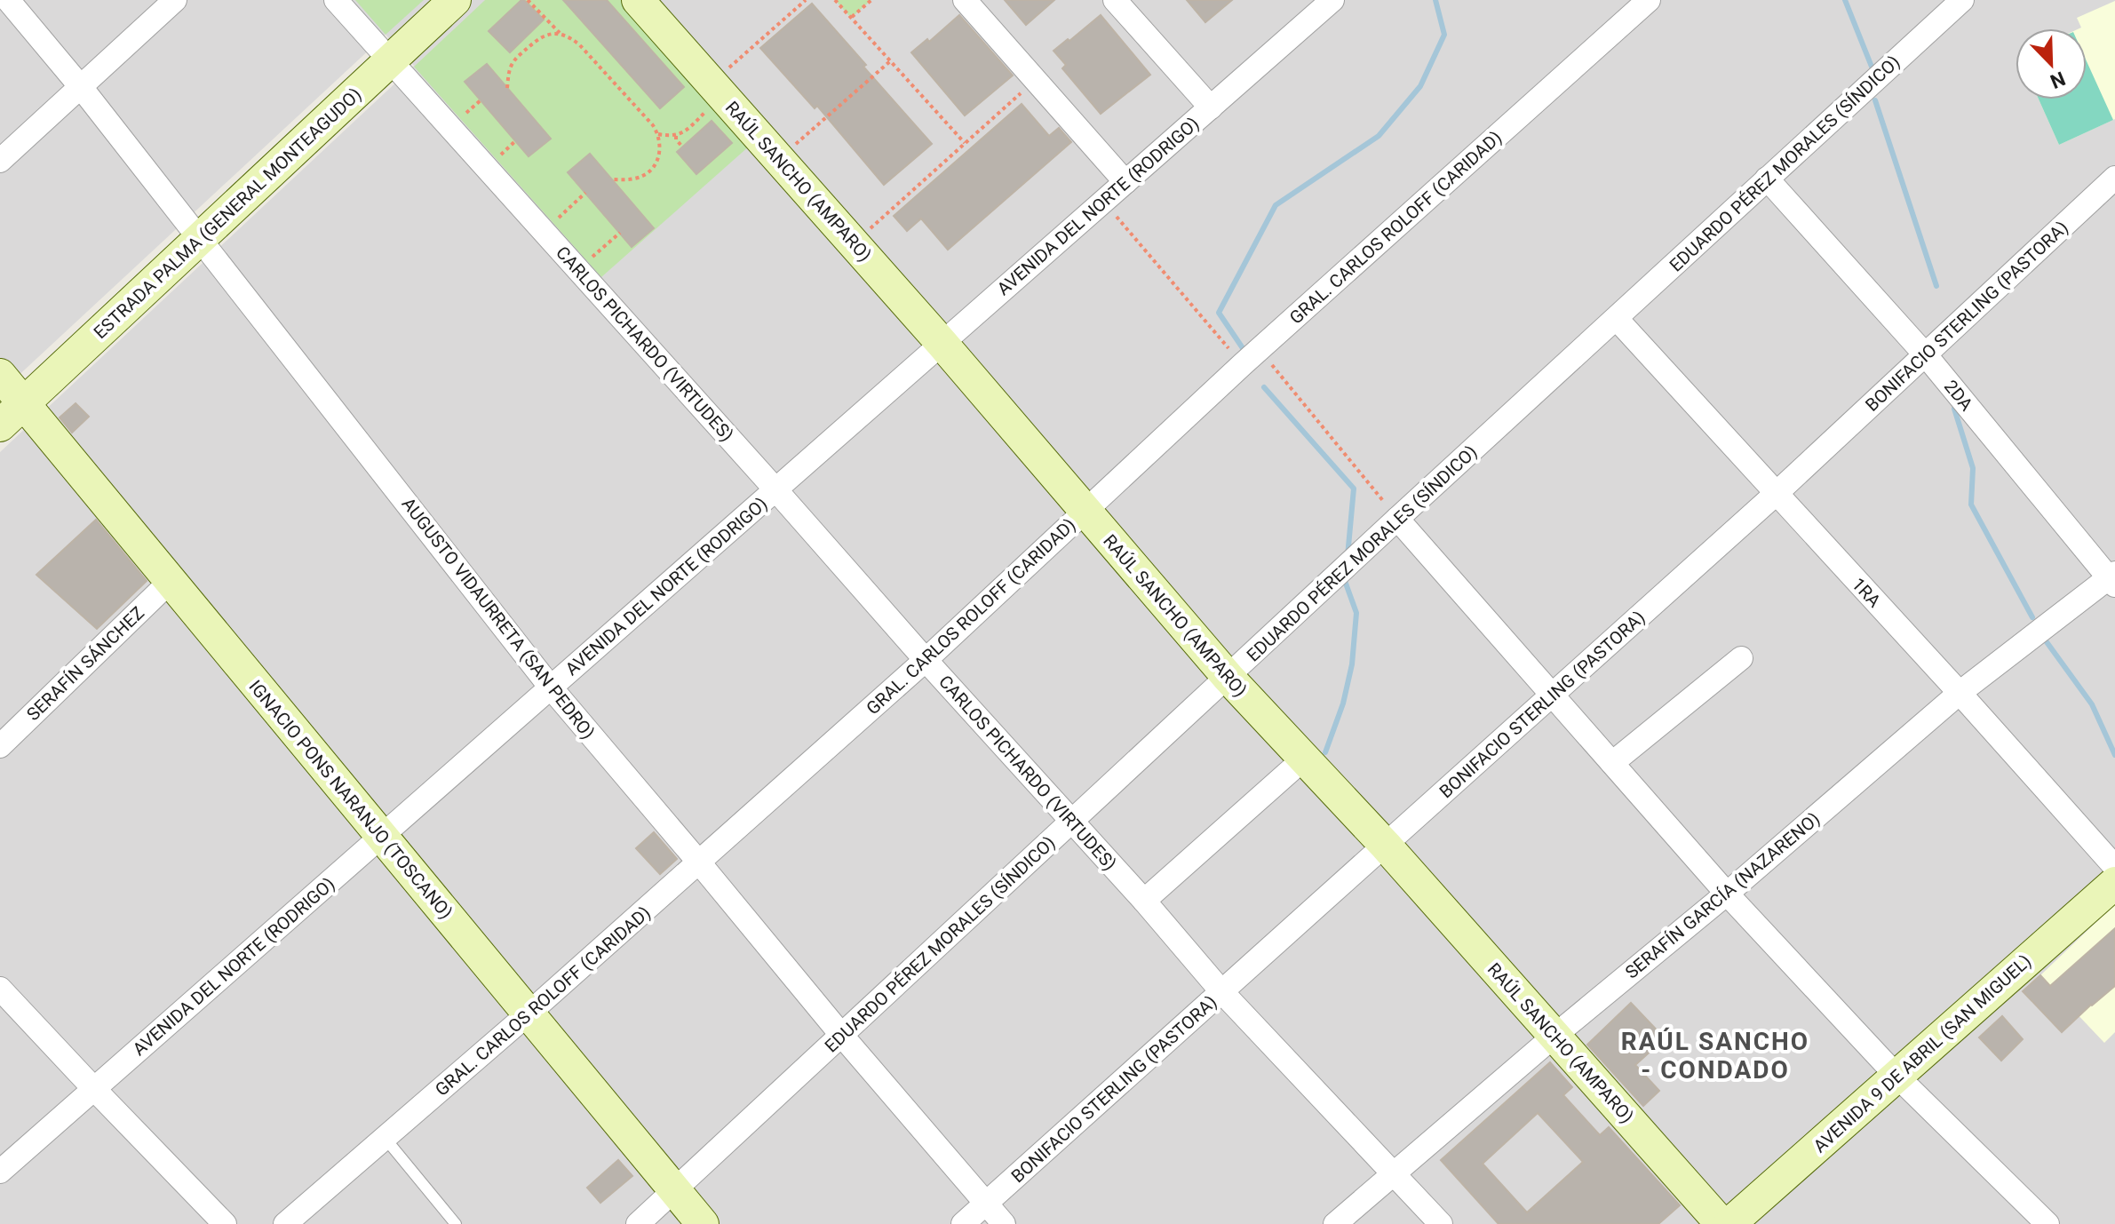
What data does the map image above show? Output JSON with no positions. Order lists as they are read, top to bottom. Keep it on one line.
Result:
{"streets":{"street":["EDUARDO PÉREZ MORALES (SÍNDICO)","RAÚL SANCHO (AMPARO)","AVENIDA DEL NORTE (RODRIGO)","ESTRADA PALMA (GENERAL MONTEAGUDO)","GRAL. CARLOS ROLOFF (CARIDAD)","BONIFACIO STERLING (PASTORA)","CARLOS PICHARDO (VIRTUDES)","2DA","1RA","AUGUSTO VIDAURRETA (SAN PEDRO)","SERAFÍN SÁNCHEZ","IGNACIO PONS NARANJO (TOSCANO)","SERAFÍN GARCÍA (NAZARENO)","AVENIDA 9 DE ABRIL (SAN MIGUEL)"]},"crossings":[["EDUARDO PÉREZ MORALES (SÍNDICO)","RAÚL SANCHO (AMPARO)"],["EDUARDO PÉREZ MORALES (SÍNDICO)","CARLOS PICHARDO (VIRTUDES)"],["EDUARDO PÉREZ MORALES (SÍNDICO)","2DA"],["EDUARDO PÉREZ MORALES (SÍNDICO)","1RA"],["EDUARDO PÉREZ MORALES (SÍNDICO)","AUGUSTO VIDAURRETA (SAN PEDRO)"],["EDUARDO PÉREZ MORALES (SÍNDICO)","IGNACIO PONS NARANJO (TOSCANO)"],["RAÚL SANCHO (AMPARO)","AVENIDA DEL NORTE (RODRIGO)"],["RAÚL SANCHO (AMPARO)","GRAL. CARLOS ROLOFF (CARIDAD)"],["RAÚL SANCHO (AMPARO)","BONIFACIO STERLING (PASTORA)"],["RAÚL SANCHO (AMPARO)","SERAFÍN GARCÍA (NAZARENO)"],["AVENIDA DEL NORTE (RODRIGO)","CARLOS PICHARDO (VIRTUDES)"],["AVENIDA DEL NORTE (RODRIGO)","AUGUSTO VIDAURRETA (SAN PEDRO)"],["AVENIDA DEL NORTE (RODRIGO)","IGNACIO PONS NARANJO (TOSCANO)"],["ESTRADA PALMA (GENERAL MONTEAGUDO)","CARLOS PICHARDO (VIRTUDES)"],["ESTRADA PALMA (GENERAL MONTEAGUDO)","AUGUSTO VIDAURRETA (SAN PEDRO)"],["ESTRADA PALMA (GENERAL MONTEAGUDO)","IGNACIO PONS NARANJO (TOSCANO)"],["GRAL. CARLOS ROLOFF (CARIDAD)","CARLOS PICHARDO (VIRTUDES)"],["GRAL. CARLOS ROLOFF (CARIDAD)","AUGUSTO VIDAURRETA (SAN PEDRO)"],["GRAL. CARLOS ROLOFF (CARIDAD)","IGNACIO PONS NARANJO (TOSCANO)"],["BONIFACIO STERLING (PASTORA)","CARLOS PICHARDO (VIRTUDES)"],["BONIFACIO STERLING (PASTORA)","2DA"],["BONIFACIO STERLING (PASTORA)","1RA"],["BONIFACIO STERLING (PASTORA)","AUGUSTO VIDAURRETA (SAN PEDRO)"],["CARLOS PICHARDO (VIRTUDES)","SERAFÍN GARCÍA (NAZARENO)"],["2DA","SERAFÍN GARCÍA (NAZARENO)"],["1RA","SERAFÍN GARCÍA (NAZARENO)"],["SERAFÍN SÁNCHEZ","IGNACIO PONS NARANJO (TOSCANO)"]],"districts":["RAÚL SANCHO - CONDADO"],"north":"bottom right"}
